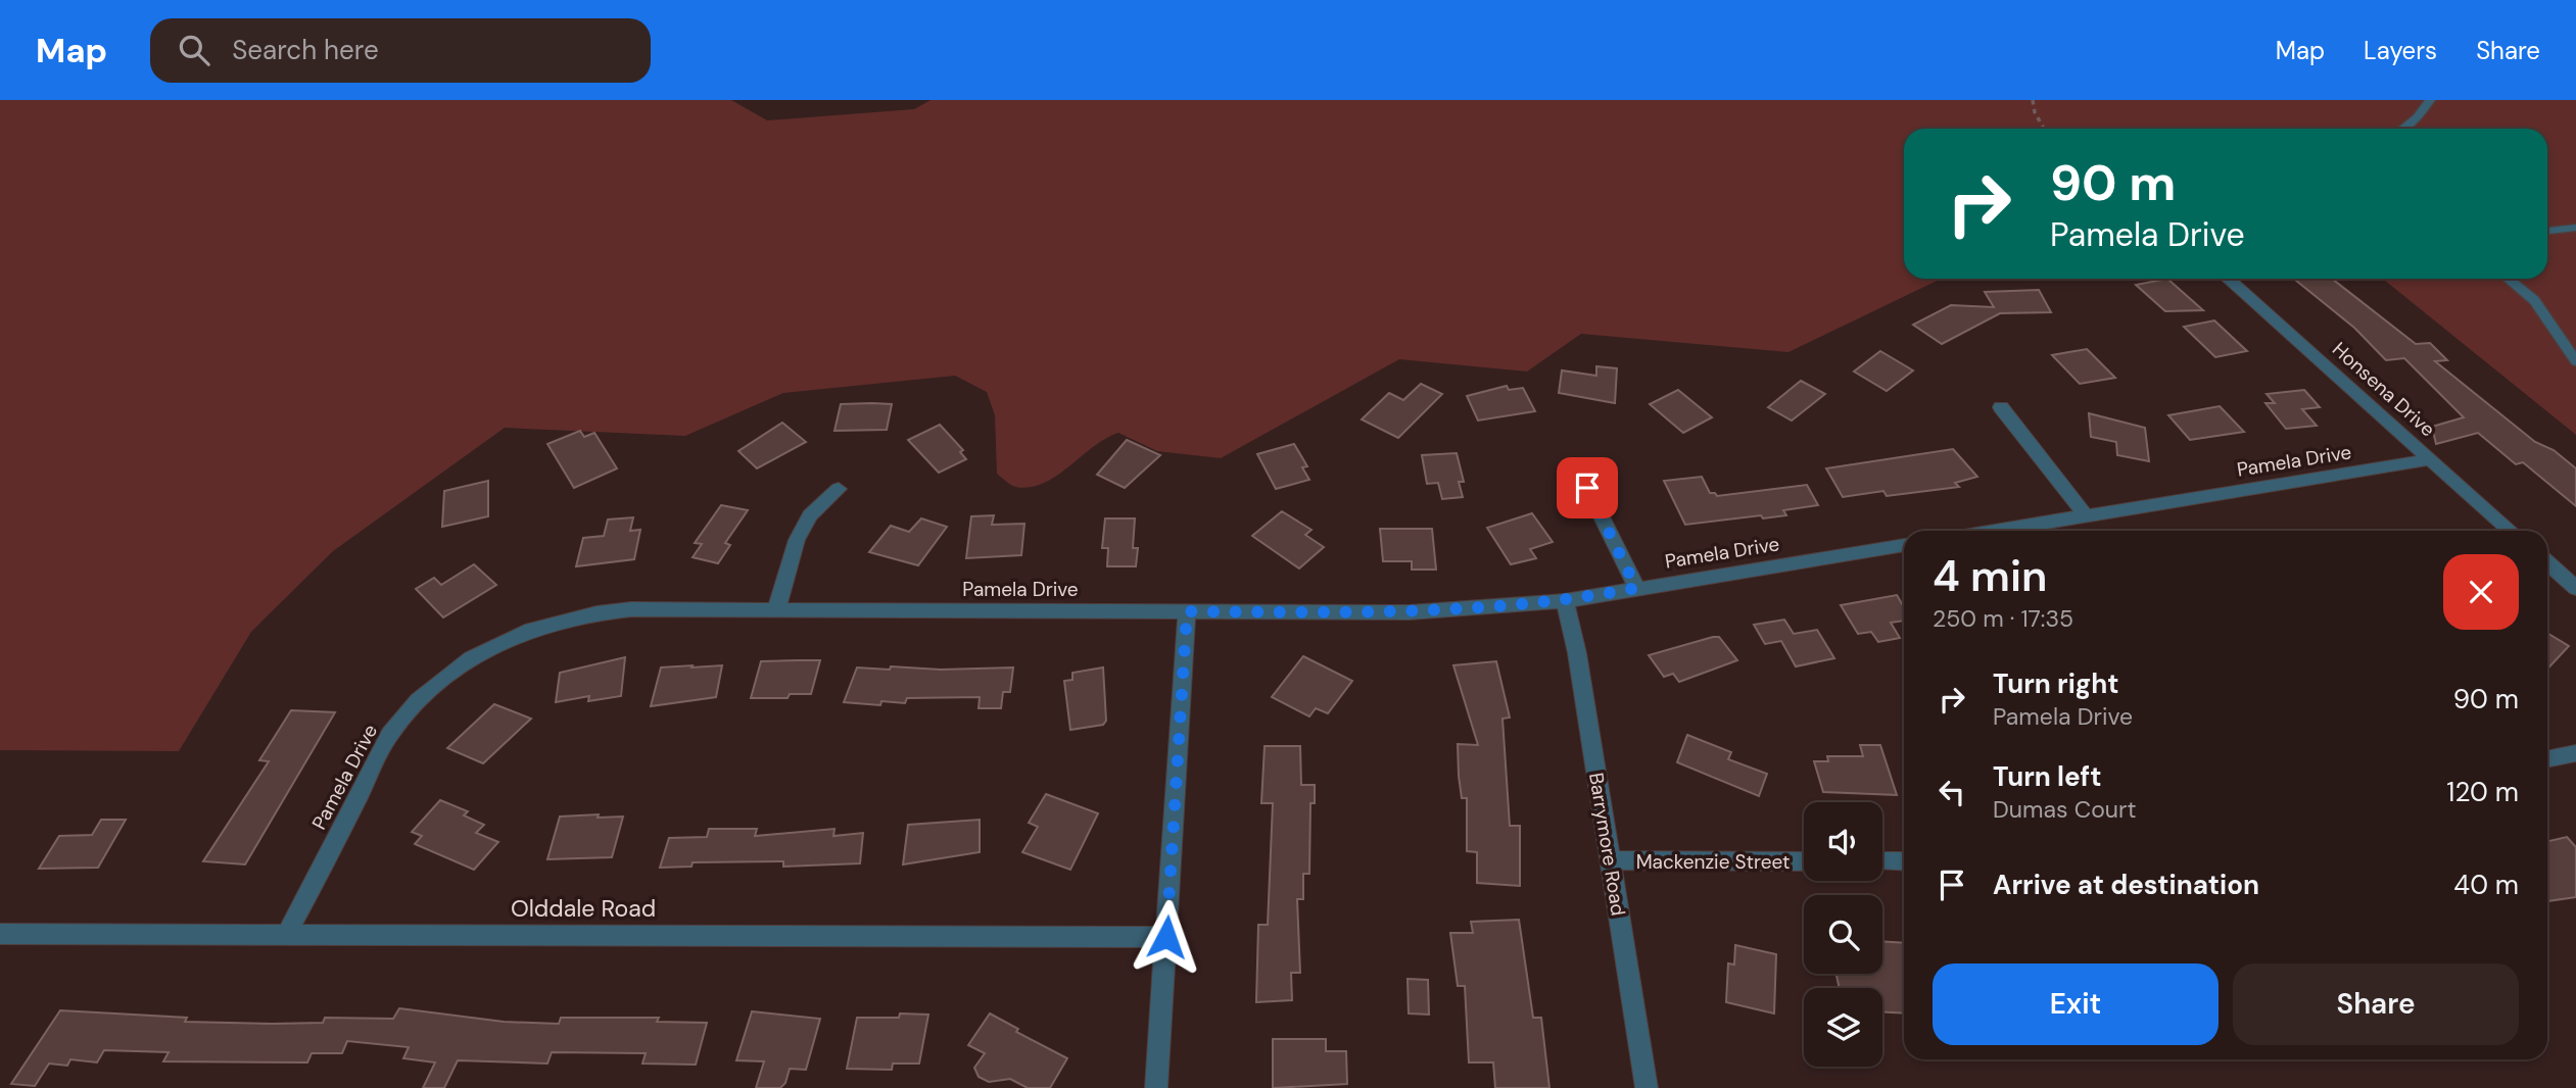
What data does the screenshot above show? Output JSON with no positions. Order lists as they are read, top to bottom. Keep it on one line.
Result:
{"streets":{"street":["Honsena Drive","Pamela Drive","Barrymore Road","Mackenzie Street","Olddale Road"]},"crossings":[["Honsena Drive","Pamela Drive"],["Pamela Drive","Barrymore Road"],["Pamela Drive","Olddale Road"],["Barrymore Road","Mackenzie Street"]],"page":{"header":"Map","search":"Search here","nav":["Map","Layers","Share"],"turn":["90 m","Pamela Drive"],"heading":["4 min","250 m · 17:35"],"list":[{"name":"Turn right","note":"Pamela Drive","value":"90 m"},{"name":"Turn left","note":"Dumas Court","value":"120 m"},{"name":"Arrive at destination","value":"40 m"}],"buttons":["Exit","Share"]}}
